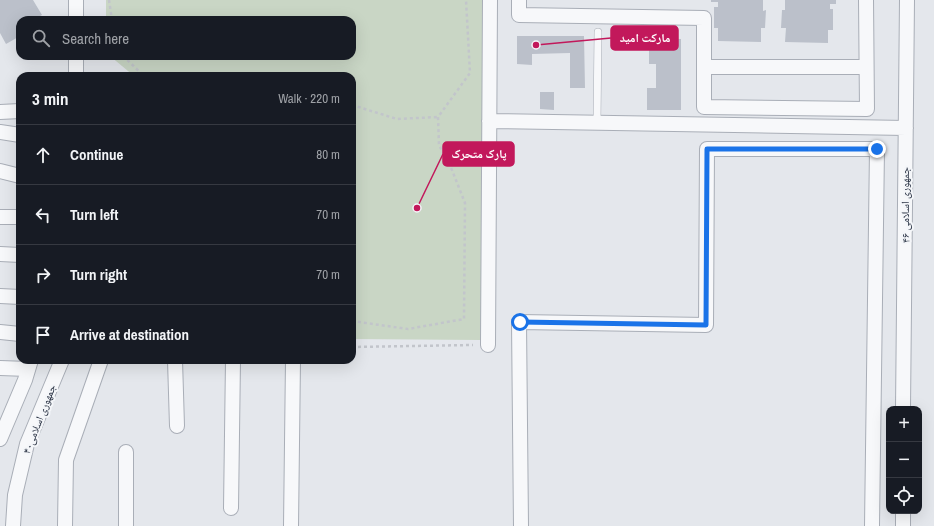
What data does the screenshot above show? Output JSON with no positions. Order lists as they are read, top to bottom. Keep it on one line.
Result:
{"streets":{"street":["جمهوری اسلامی ۴۶","جمهوری اسلامی۴۰"]},"places":["مارکت امید","پارک متحرک"],"page":{"search":"Search here","heading":["3 min","Walk · 220 m"],"list":[["Continue","80 m"],["Turn left","70 m"],["Turn right","70 m"],"Arrive at destination"],"map_buttons":["+","−"]}}
